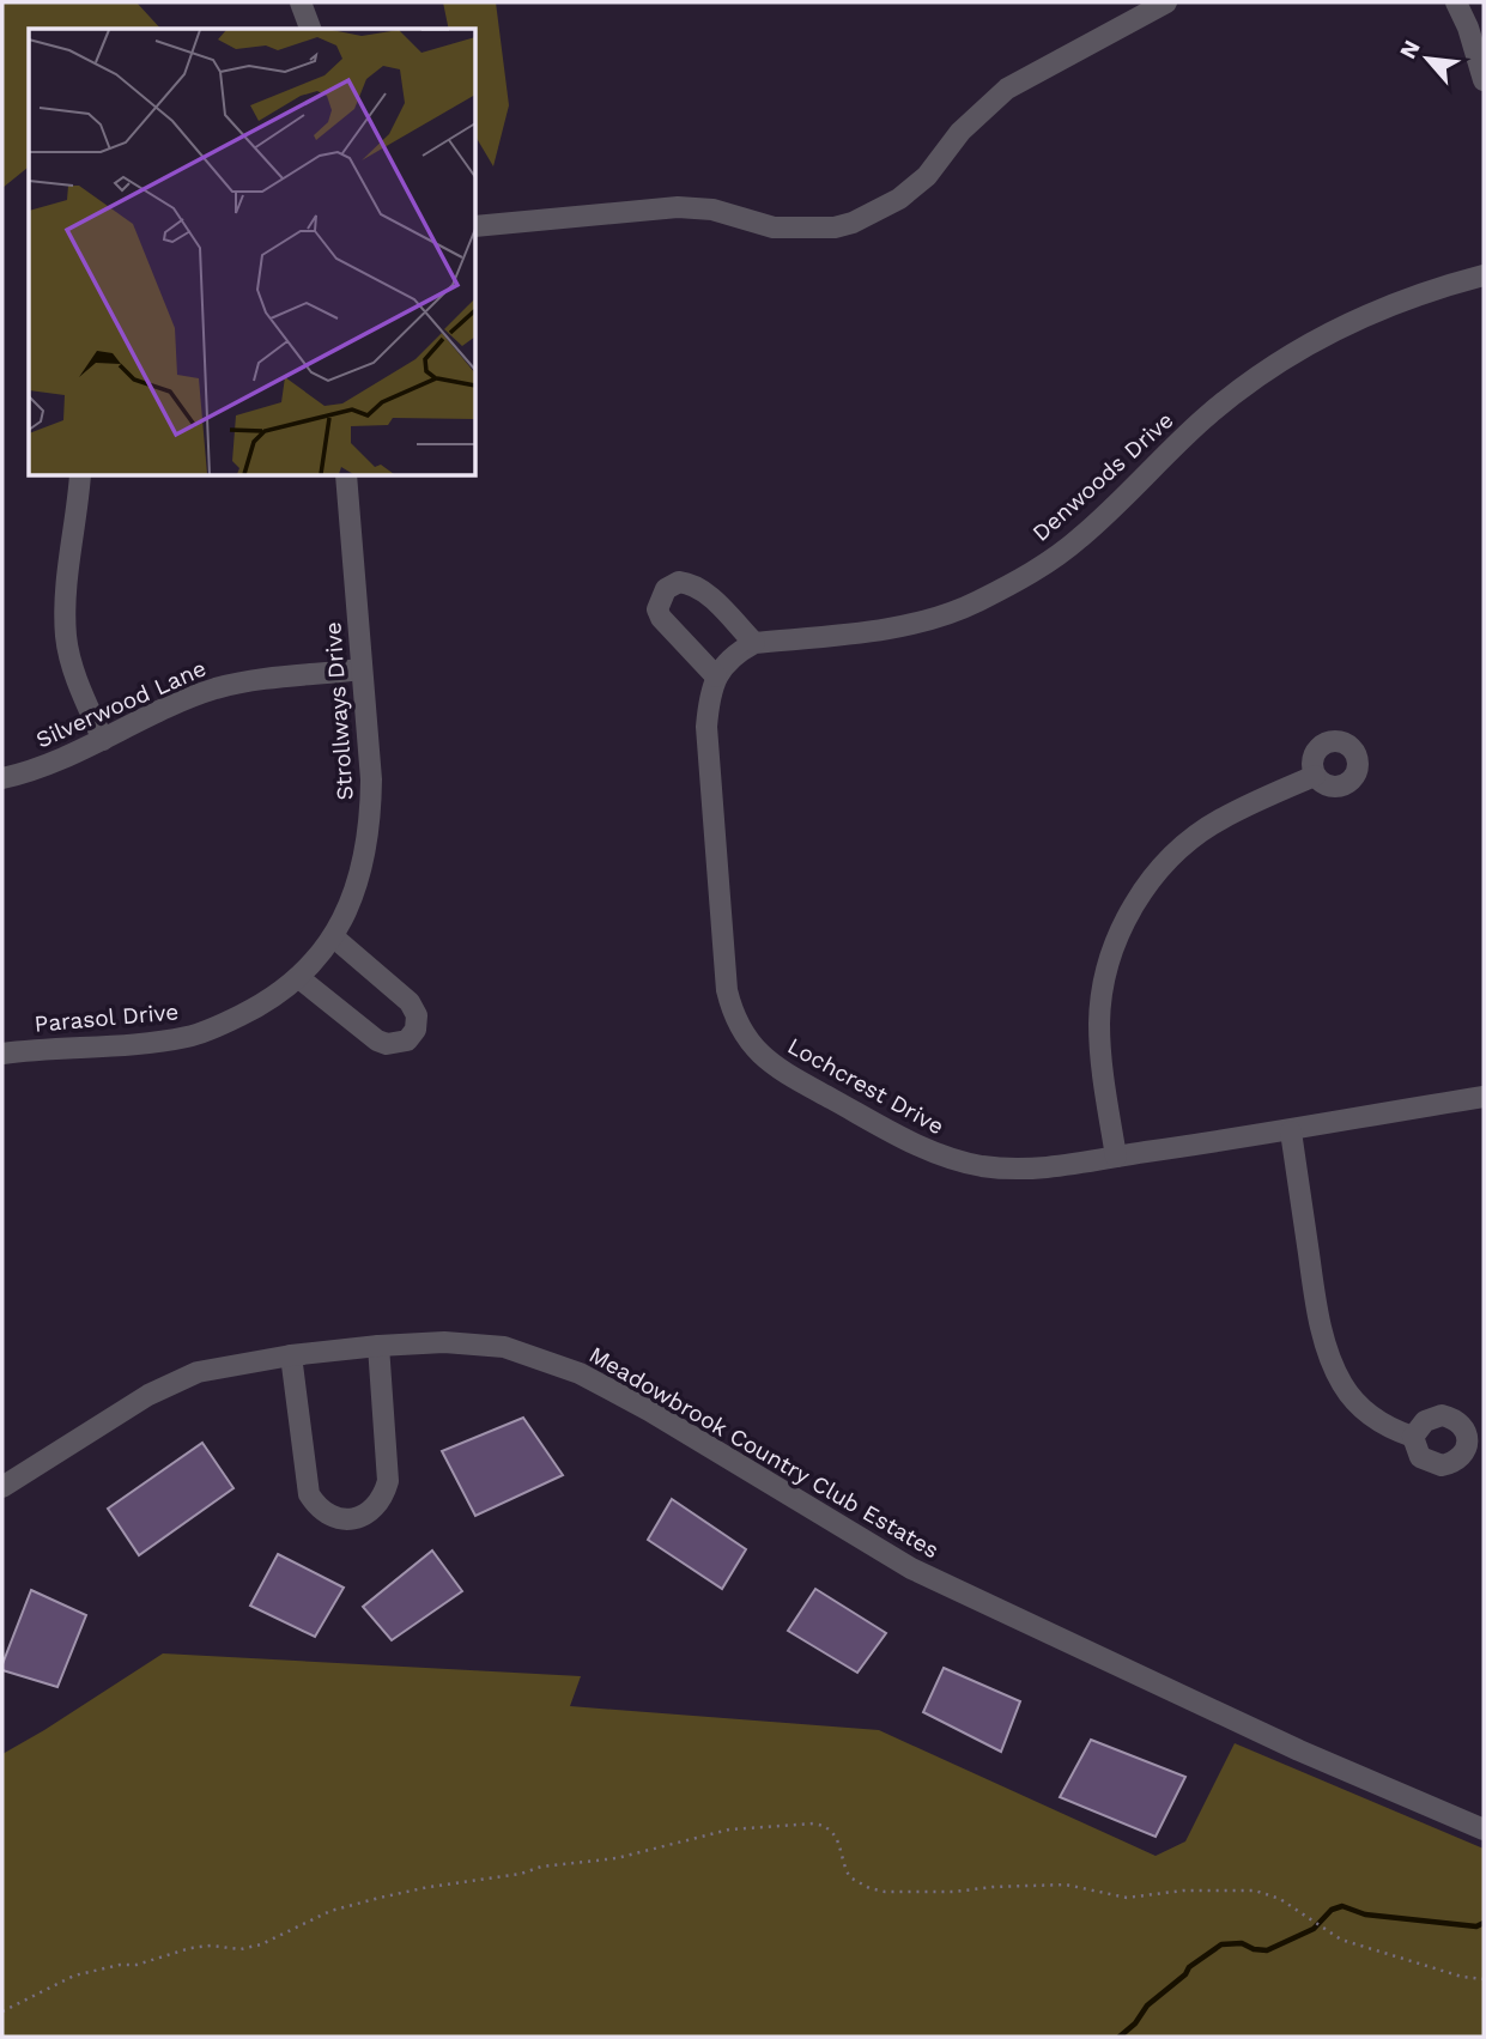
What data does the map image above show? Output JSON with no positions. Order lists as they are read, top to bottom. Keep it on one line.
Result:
{"streets":{"street":["Denwoods Drive","Silverwood Lane","Strollways Drive","Parasol Drive","Lochcrest Drive","Meadowbrook Country Club Estates"]},"crossings":[["Silverwood Lane","Strollways Drive"],["Strollways Drive","Parasol Drive"]],"north":"top left"}
